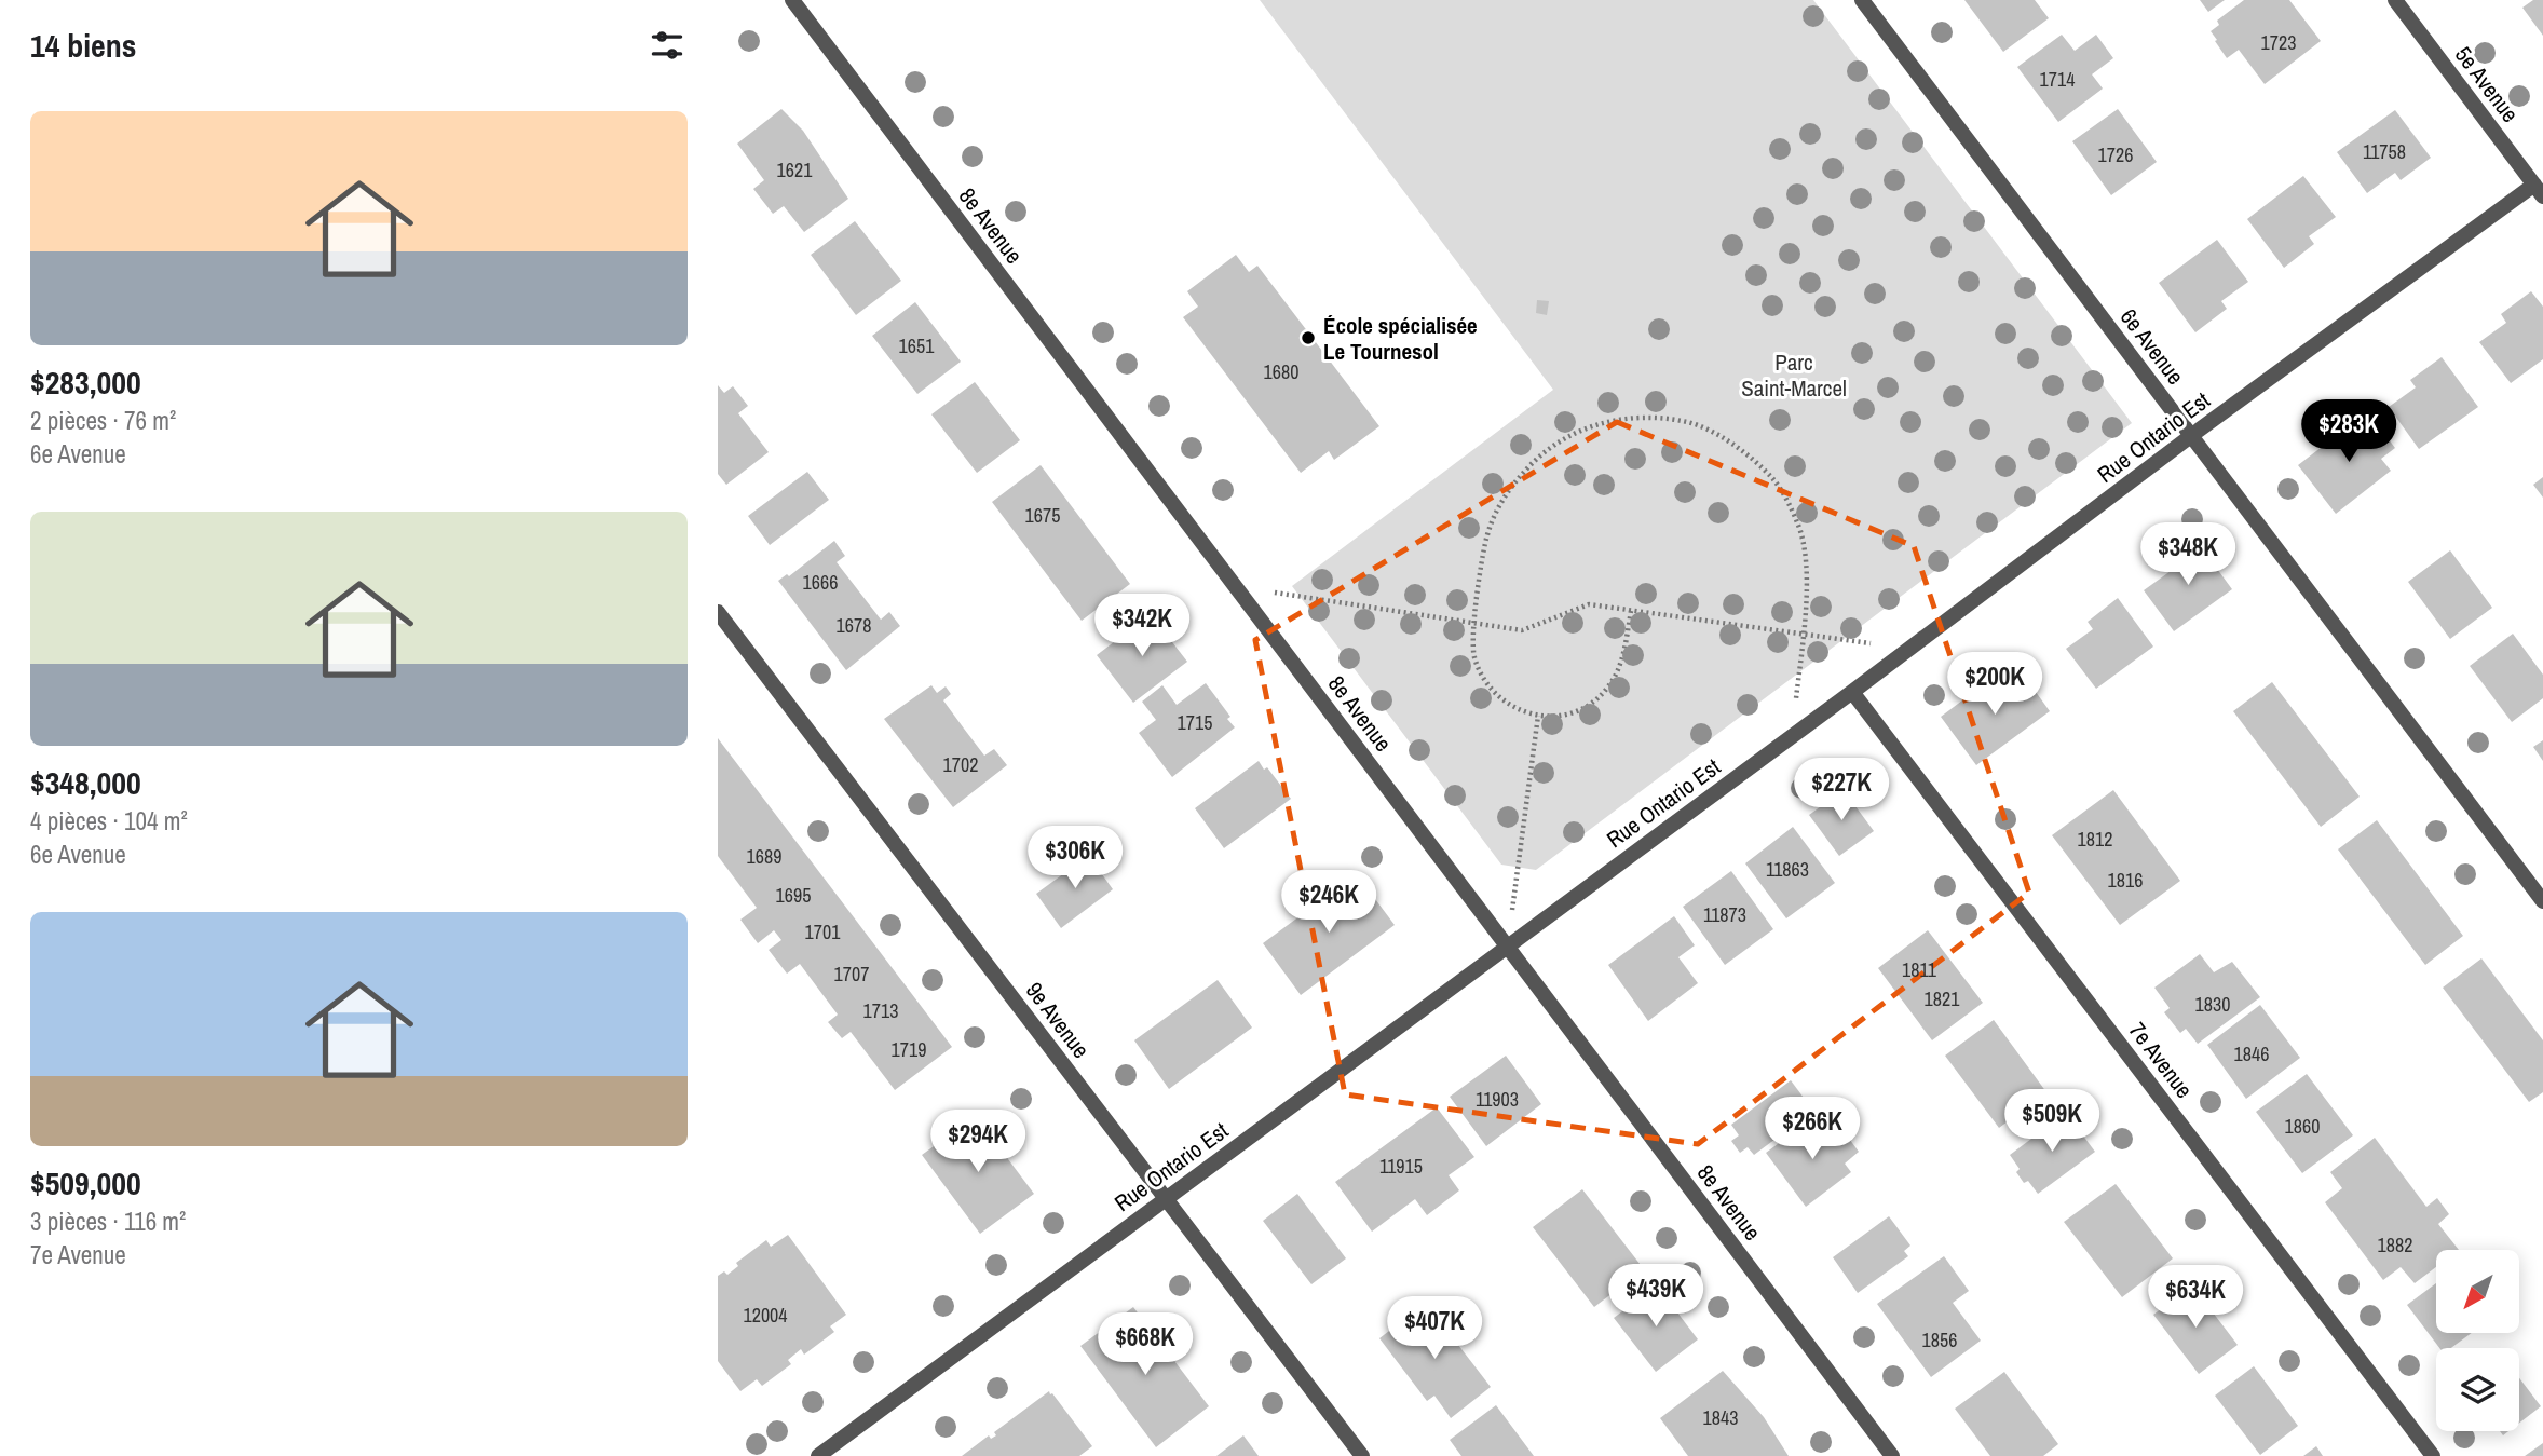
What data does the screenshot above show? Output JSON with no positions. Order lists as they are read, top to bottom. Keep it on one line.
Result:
{"streets":{"street":["5e Avenue","8e Avenue","6e Avenue","Rue Ontario Est","9e Avenue","7e Avenue"]},"crossings":[["5e Avenue","Rue Ontario Est"],["8e Avenue","Rue Ontario Est"],["6e Avenue","Rue Ontario Est"],["Rue Ontario Est","9e Avenue"],["Rue Ontario Est","7e Avenue"]],"parks":["Parc Saint-Marcel"],"places":["École spécialisée Le Tournesol"],"house_numbers":["1723","1714","11758","1726","1621","1651","1680","1675","1666","1678","1715","1702","1812","1689","11863","1816","1695","11873","1701","1811","1707","1821","1830","1713","1719","1846","11903","1860","11915","1882","12004","1856","1843"],"north":"bottom left","page":{"heading":"14 biens","list":[{"name":"$283,000","note":"2 pièces · 76 m² · 6e Avenue"},{"name":"$348,000","note":"4 pièces · 104 m² · 6e Avenue"},{"name":"$509,000","note":"3 pièces · 116 m² · 7e Avenue"}],"price":["$283K","$348K","$342K","$200K","$227K","$306K","$246K","$509K","$266K","$294K","$439K","$634K","$407K","$668K"]}}
